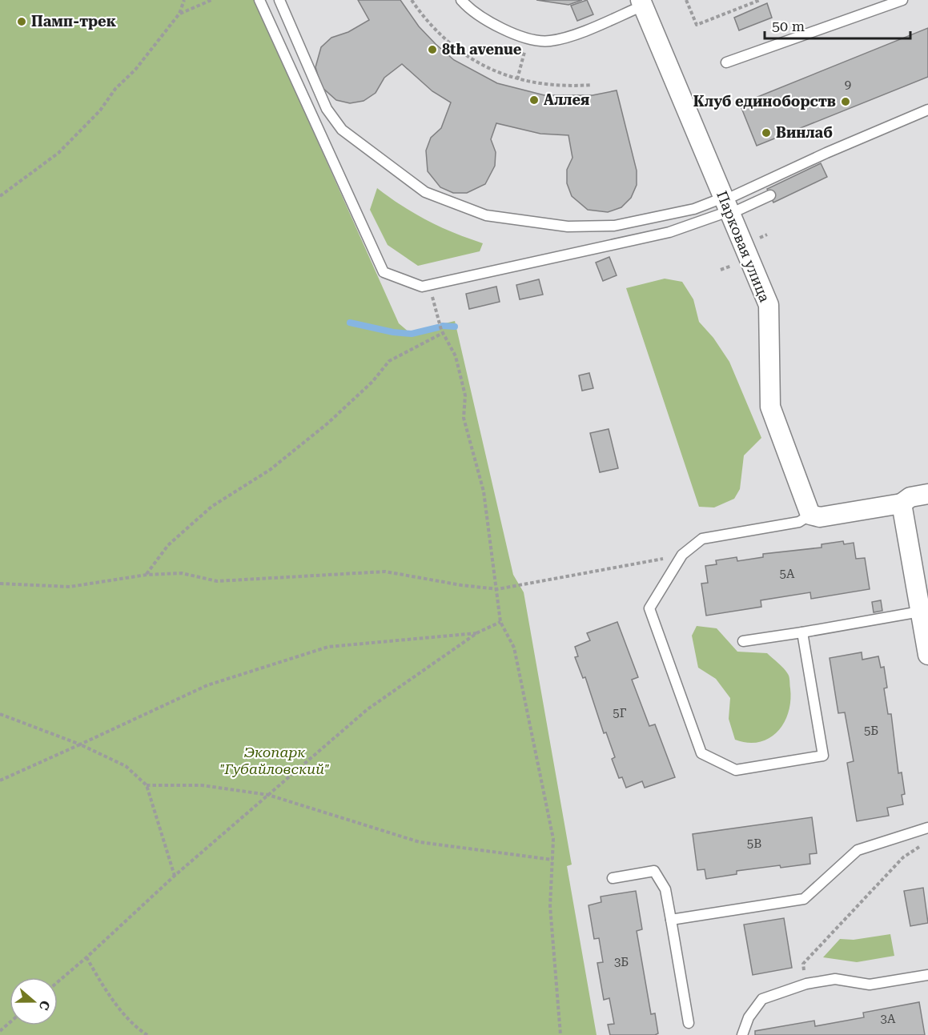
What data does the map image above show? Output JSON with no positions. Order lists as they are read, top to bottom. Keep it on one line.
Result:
{"streets":{"street":["Парковая улица"]},"parks":["Экопарк \"Губайловский\""],"places":["Памп-трек","8th avenue","Аллея","Клуб единоборств","Винлаб"],"house_numbers":["9","5А","5Г","5Б","5В","3Б","3А"],"scale_bar":"50 m","north":"right"}
